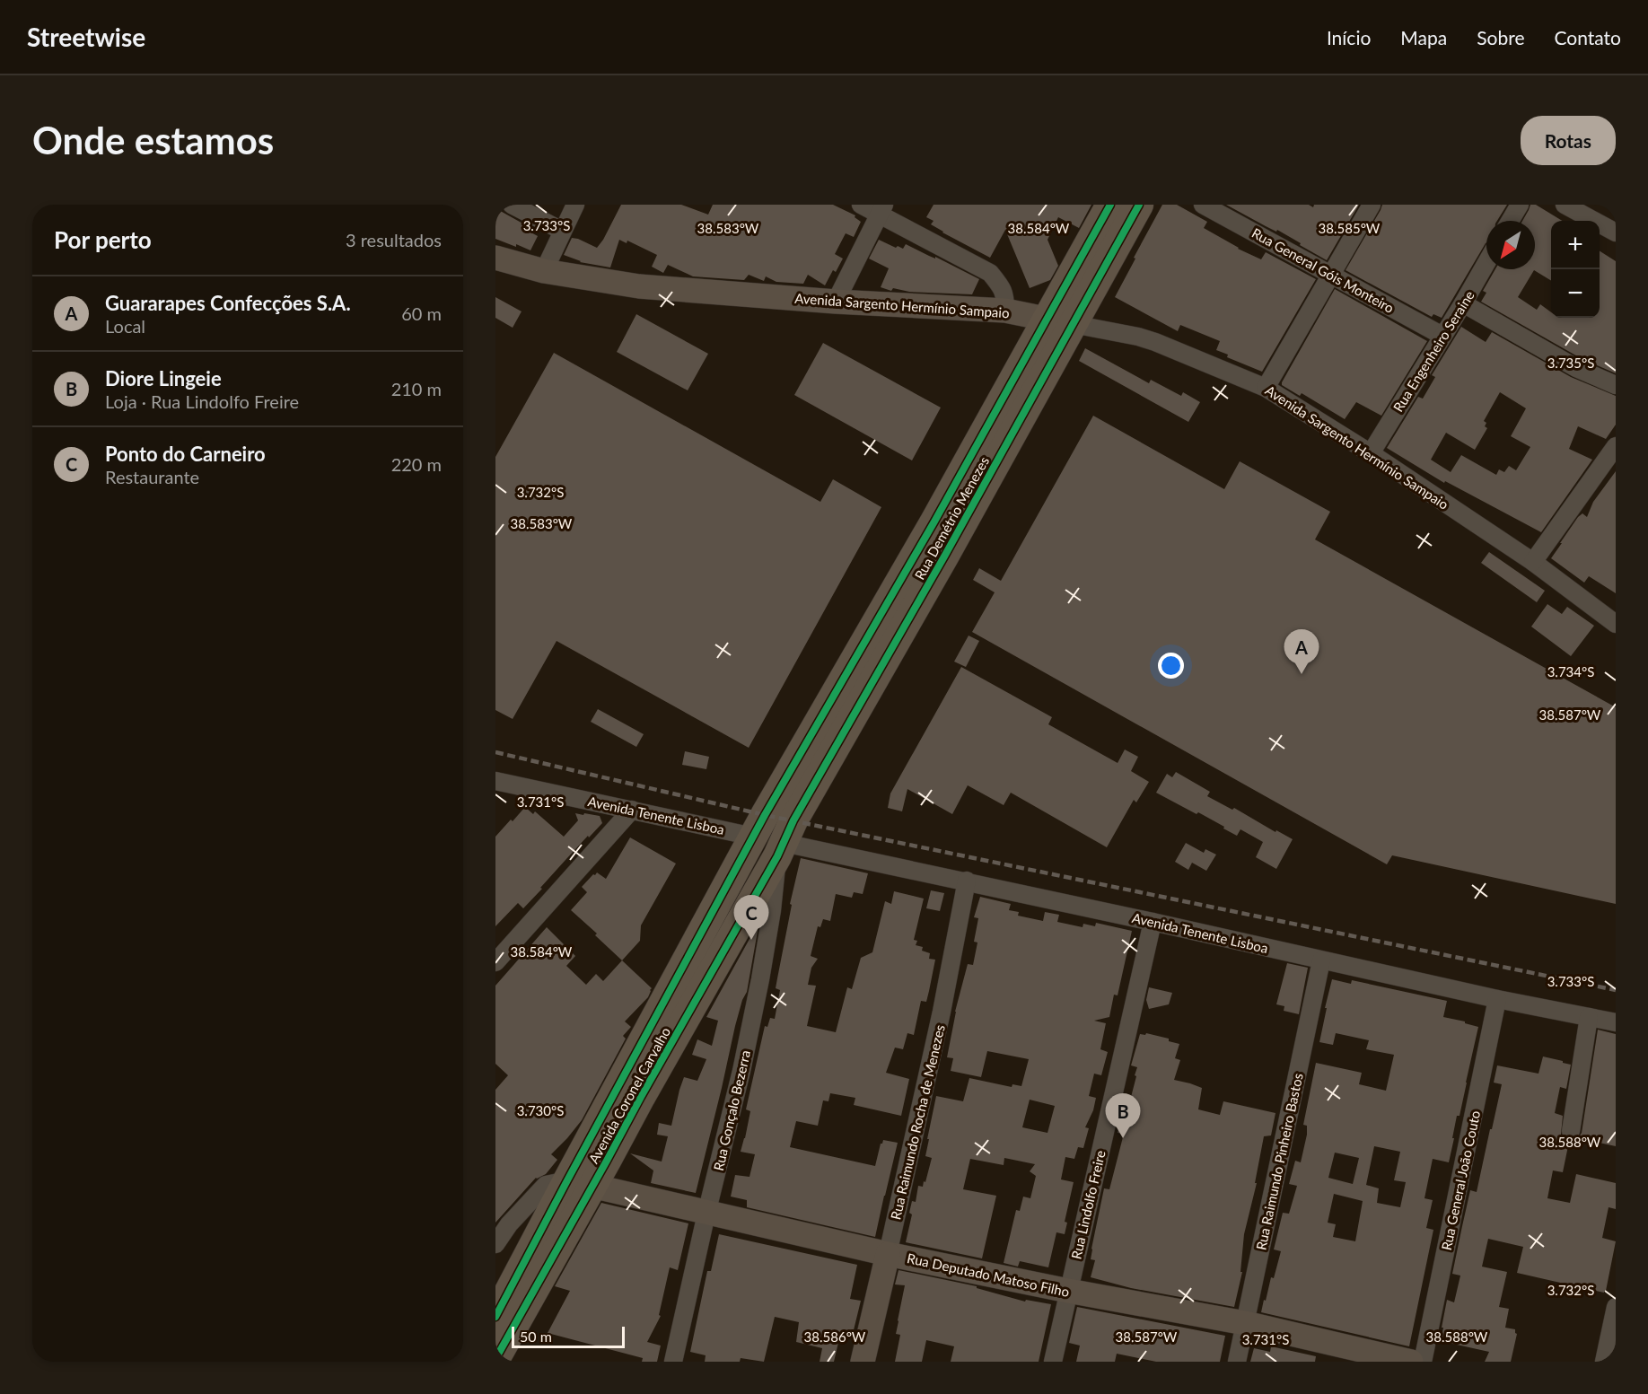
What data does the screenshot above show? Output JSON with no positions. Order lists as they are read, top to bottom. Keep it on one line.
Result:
{"streets":{"main road":["Rua Demétrio Menezes","Avenida Coronel Carvalho"],"street":["Rua General Góis Monteiro","Avenida Sargento Hermínio Sampaio","Rua Engenheiro Seraine","Avenida Tenente Lisboa","Rua Gonçalo Bezerra","Rua Raimundo Rocha de Menezes","Rua Raimundo Pinheiro Bastos","Rua General João Couto","Rua Lindolfo Freire","Rua Deputado Matoso Filho"]},"crossings":[["Rua General Góis Monteiro","Rua Engenheiro Seraine"],["Avenida Sargento Hermínio Sampaio","Rua Engenheiro Seraine"],["Avenida Sargento Hermínio Sampaio","Rua Demétrio Menezes"],["Rua Demétrio Menezes","Avenida Tenente Lisboa"],["Rua Demétrio Menezes","Avenida Coronel Carvalho"],["Rua Demétrio Menezes","Rua Gonçalo Bezerra"],["Avenida Tenente Lisboa","Avenida Coronel Carvalho"],["Avenida Tenente Lisboa","Rua Gonçalo Bezerra"],["Avenida Tenente Lisboa","Rua Raimundo Rocha de Menezes"],["Avenida Tenente Lisboa","Rua Raimundo Pinheiro Bastos"],["Avenida Tenente Lisboa","Rua General João Couto"],["Avenida Tenente Lisboa","Rua Lindolfo Freire"],["Avenida Coronel Carvalho","Rua Gonçalo Bezerra"],["Avenida Coronel Carvalho","Rua Deputado Matoso Filho"],["Rua Gonçalo Bezerra","Rua Deputado Matoso Filho"],["Rua Raimundo Rocha de Menezes","Rua Deputado Matoso Filho"],["Rua Raimundo Pinheiro Bastos","Rua Deputado Matoso Filho"],["Rua Lindolfo Freire","Rua Deputado Matoso Filho"]],"scale_bar":"50 m","north":"bottom left","page":{"header":"Streetwise","nav":["Início","Mapa","Sobre","Contato"],"buttons":"Rotas","title":"Onde estamos","heading":["Por perto","3 resultados"],"map_buttons":["+","−"],"list":[{"mark":"A","name":"Guararapes Confecções S.A.","note":"Local","value":"60 m"},{"mark":"B","name":"Diore Lingeie","note":"Loja · Rua Lindolfo Freire","value":"210 m"},{"mark":"C","name":"Ponto do Carneiro","note":"Restaurante","value":"220 m"}],"pins":["A","C","B"],"scale":"50 m"},"coordinates":["3.733°S","38.583°W","38.584°W","38.585°W","3.735°S","3.732°S","3.734°S","38.587°W","3.731°S","3.730°S","38.588°W","38.586°W"]}
